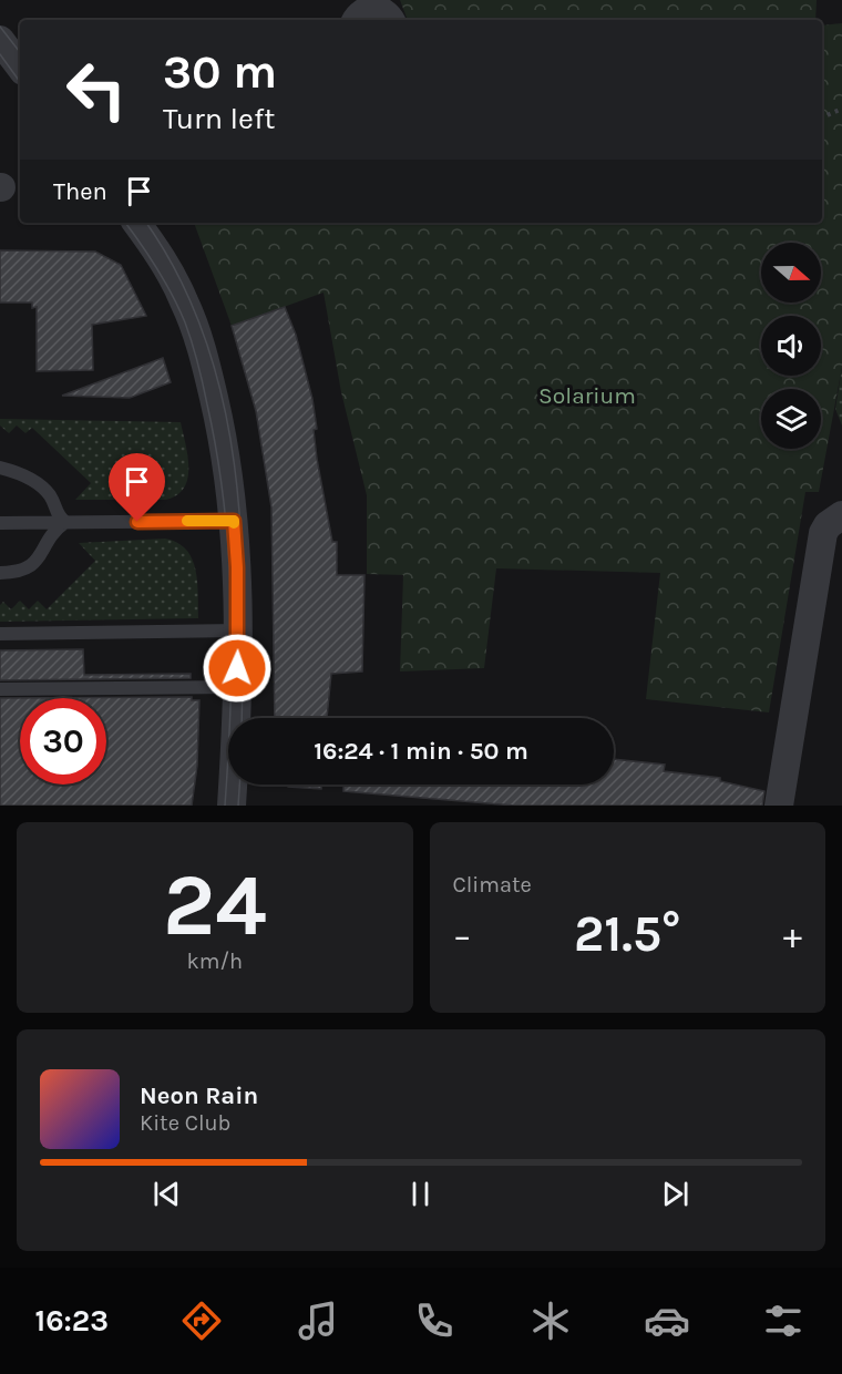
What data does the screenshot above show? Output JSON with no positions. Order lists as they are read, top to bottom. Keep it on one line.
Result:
{"parks":["Solarium"],"north":"right","page":{"turn":["30 m","Turn left"],"then":"Then","limit":"30","trip":"16:24 · 1 min · 50 m","tile":[["24","km/h"],"Climate"],"heat":["−","21.5°","+"],"song":["Neon Rain","Kite Club"],"tabs":"16:23"}}
